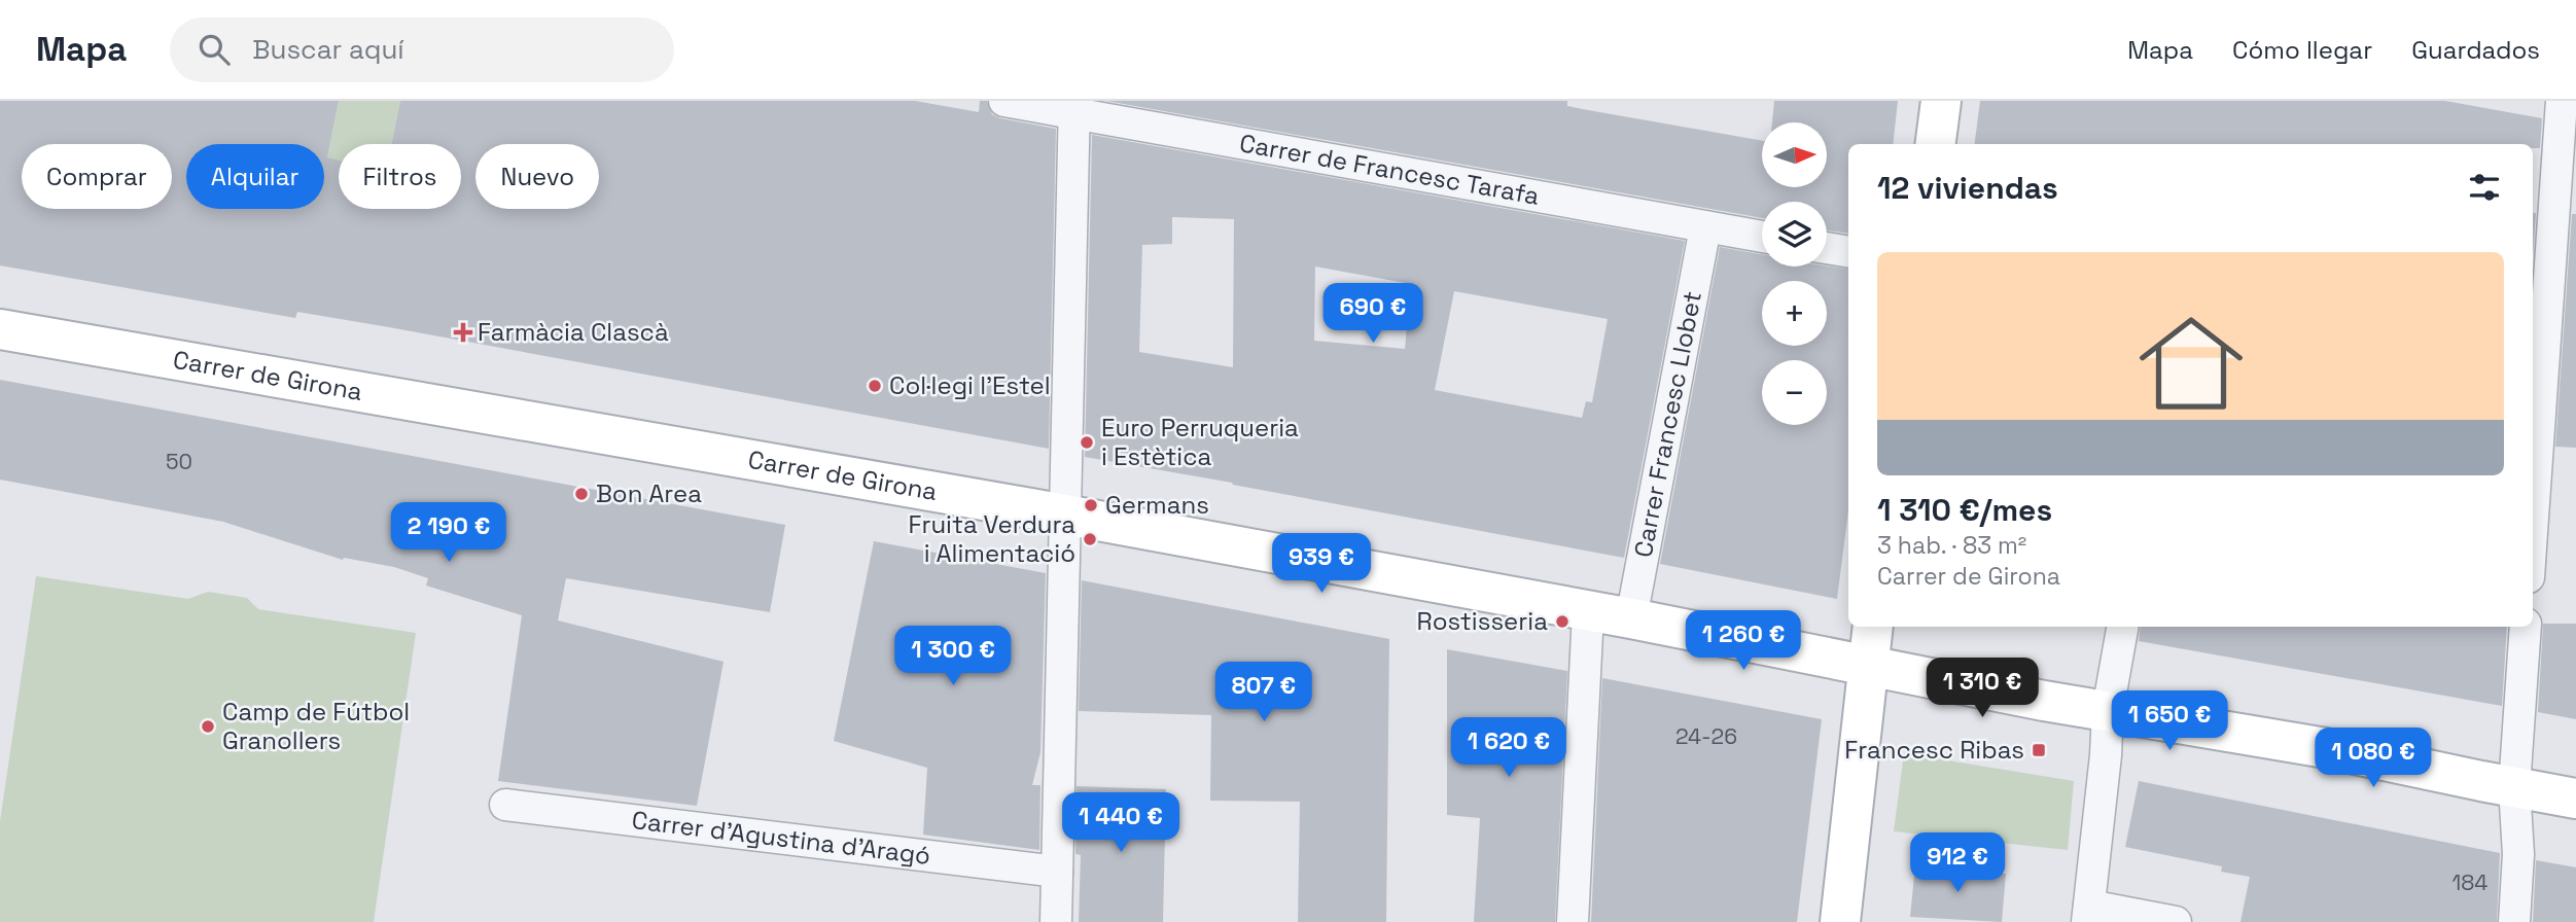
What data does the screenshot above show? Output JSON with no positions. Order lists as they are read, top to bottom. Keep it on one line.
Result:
{"streets":{"street":["Carrer de Francesc Tarafa","Carrer de Girona","Carrer Francesc Llobet","Carrer d'Agustina d'Aragó"]},"crossings":[["Carrer de Francesc Tarafa","Carrer Francesc Llobet"],["Carrer de Girona","Carrer Francesc Llobet"]],"places":{"health":["Farmàcia Clascà"],"other":["Col·legi l'Estel","Euro Perruqueria i Estètica","Bon Area","Germans","Fruita Verdura i Alimentació","Rostisseria","Camp de Fútbol Granollers"],"transit":["Francesc Ribas"]},"house_numbers":["50","24-26","184"],"north":"right","page":{"header":"Mapa","search":"Buscar aquí","nav":["Mapa","Cómo llegar","Guardados"],"map_buttons":["+","−"],"chip":["Comprar","Alquilar","Filtros","Nuevo"],"heading":"12 viviendas","list":[{"name":"1 310 €/mes","note":"3 hab. · 83 m² · Carrer de Girona"}],"price":["690 €","2 190 €","939 €","1 260 €","1 300 €","1 310 €","807 €","1 650 €","1 620 €","1 080 €","1 440 €","912 €"]}}
